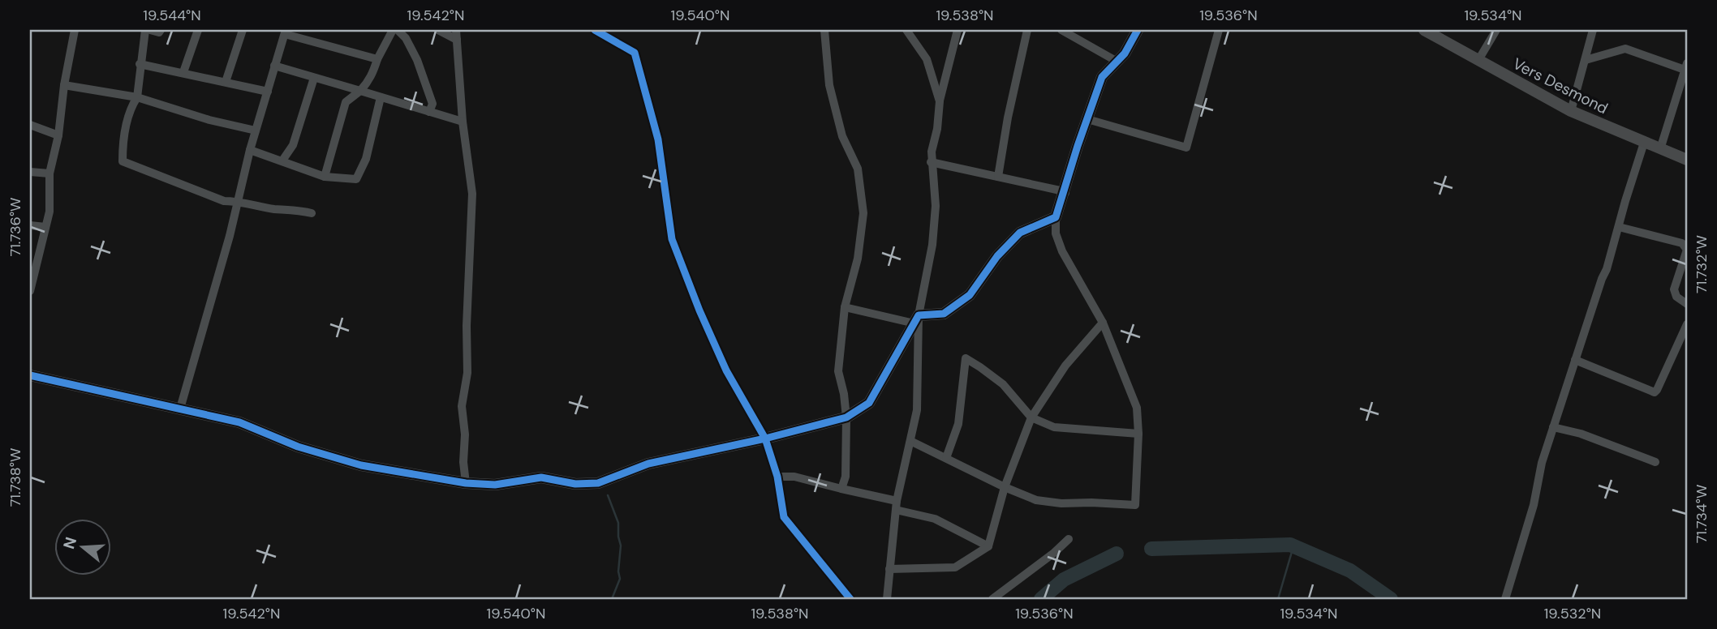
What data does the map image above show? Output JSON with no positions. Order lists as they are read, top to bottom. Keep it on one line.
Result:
{"streets":{"street":["Vers Desmond"]},"north":"left","coordinates":["19.544°N","19.542°N","19.540°N","19.538°N","19.536°N","19.534°N","71.736°W","71.732°W","71.738°W","71.734°W","19.532°N"]}
